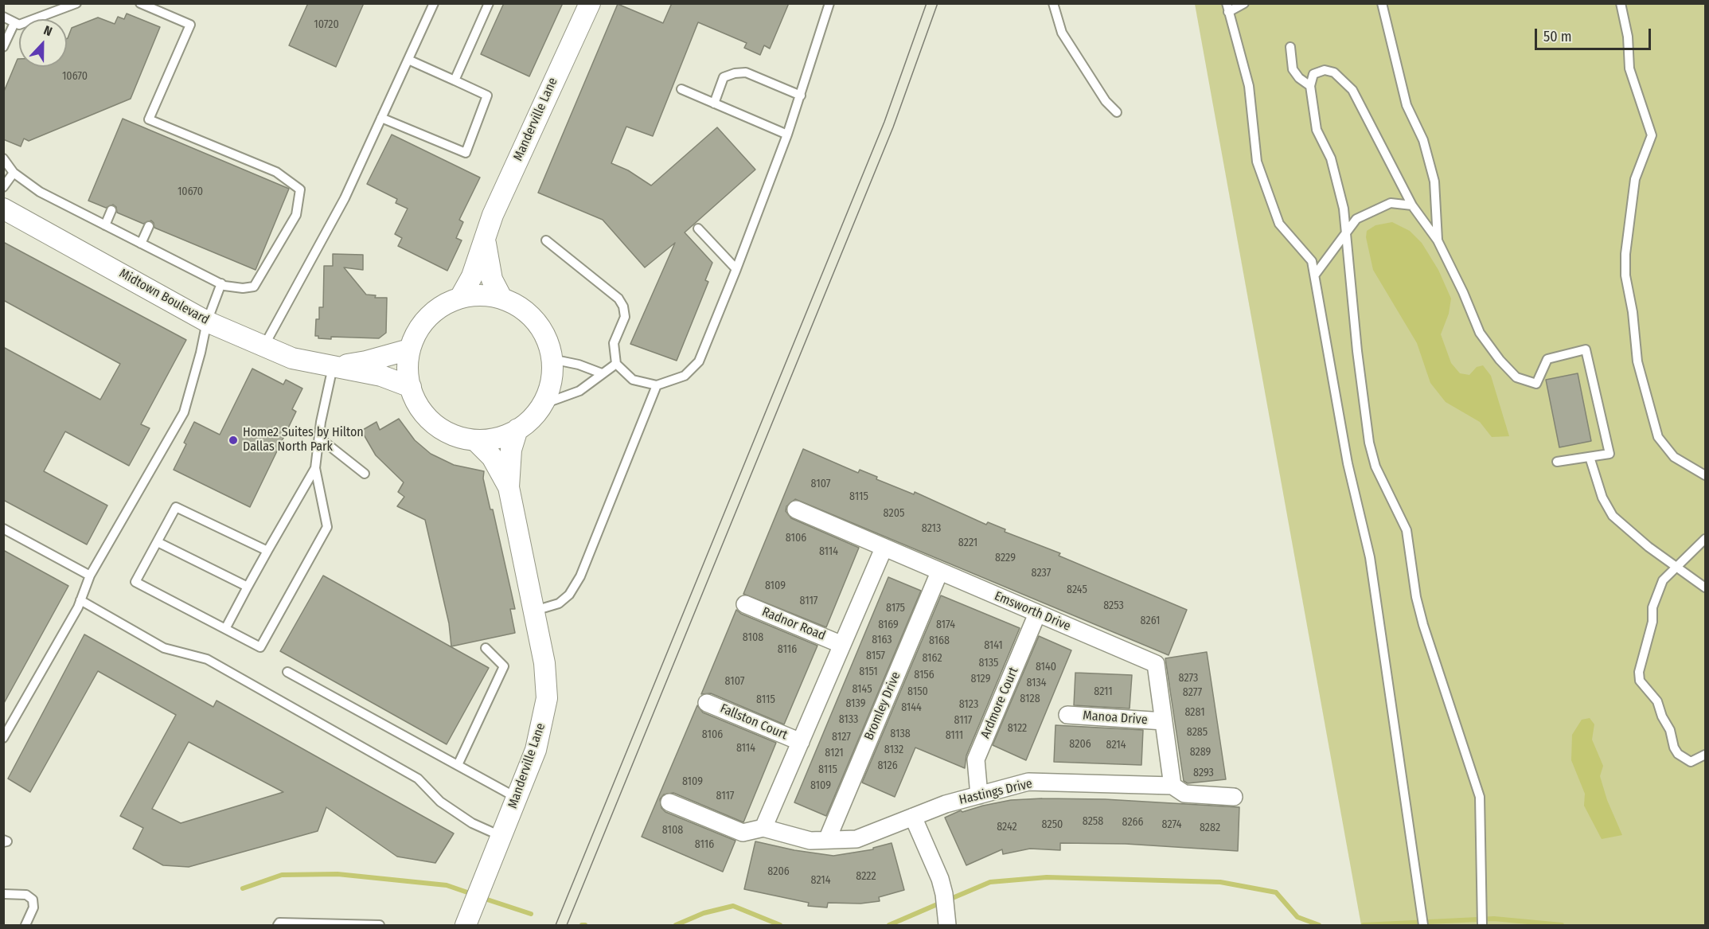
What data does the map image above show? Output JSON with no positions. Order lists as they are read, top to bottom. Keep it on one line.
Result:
{"streets":{"street":["Manderville Lane","Midtown Boulevard","Emsworth Drive","Radnor Road","Ardmore Court","Bromley Drive","Manoa Drive","Fallston Court","Hastings Drive"]},"crossings":[["Manderville Lane","Midtown Boulevard"],["Emsworth Drive","Ardmore Court"],["Emsworth Drive","Bromley Drive"],["Emsworth Drive","Manoa Drive"],["Emsworth Drive","Hastings Drive"],["Ardmore Court","Hastings Drive"],["Bromley Drive","Hastings Drive"]],"places":["Home2 Suites by Hilton Dallas North Park"],"house_numbers":["10720","10670","10670","8107","8115","8205","8213","8106","8221","8114","8229","8237","8109","8245","8117","8253","8175","8261","8169","8174","8108","8163","8168","8141","8116","8157","8162","8135","8140","8151","8156","8273","8129","8107","8134","8145","8150","8211","8277","8128","8115","8139","8123","8144","8281","8133","8117","8122","8285","8138","8106","8111","8127","8206","8214","8114","8132","8289","8121","8126","8115","8293","8109","8109","8117","8258","8266","8250","8274","8242","8282","8108","8116","8206","8222","8214"],"scale_bar":"50 m","north":"top"}
